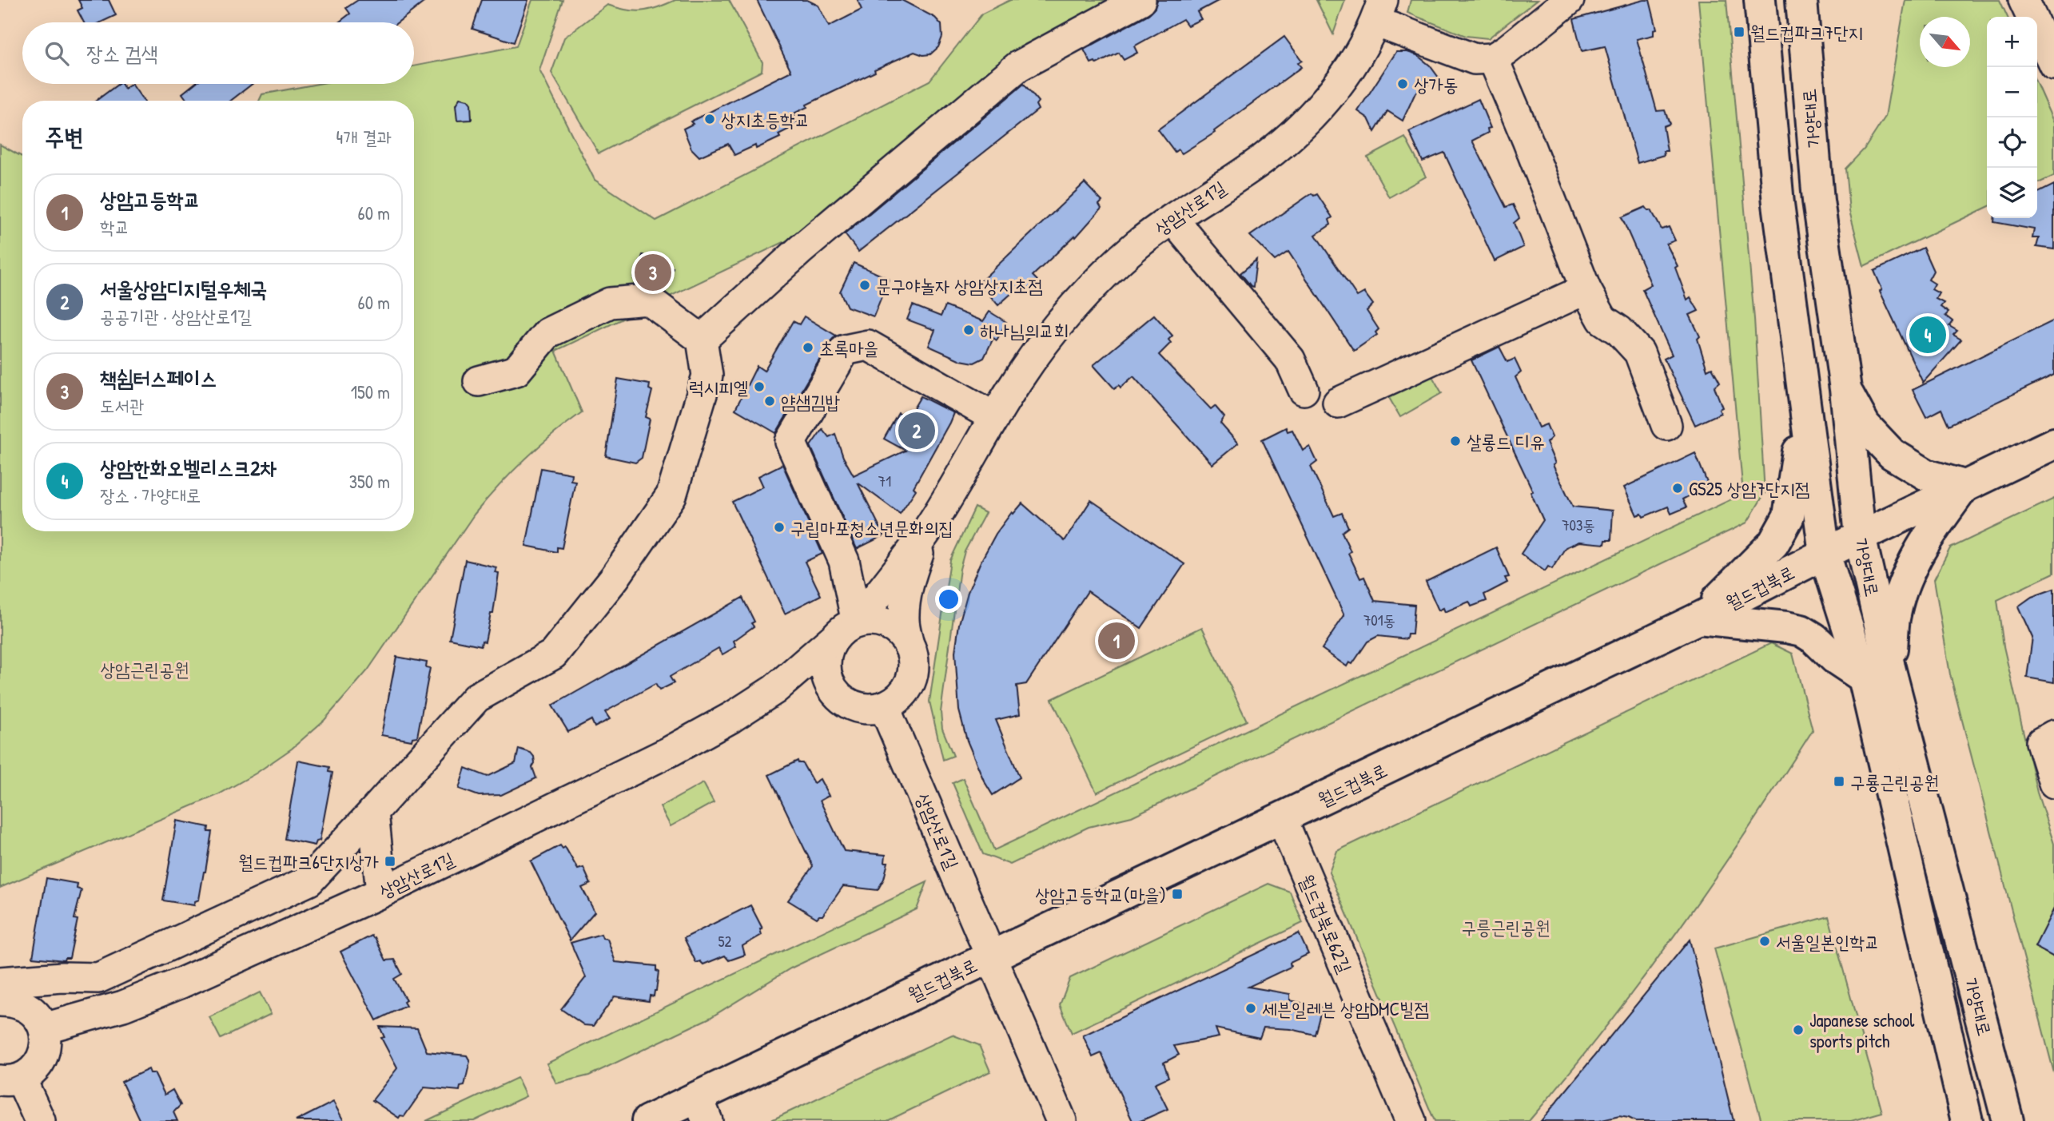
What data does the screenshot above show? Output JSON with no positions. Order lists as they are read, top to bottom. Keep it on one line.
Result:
{"streets":{"main road":["가양대로","월드컵북로"],"street":["상암산로1길","월드컵북로62길"]},"crossings":[["가양대로","월드컵북로"],["상암산로1길","월드컵북로"],["월드컵북로","월드컵북로62길"]],"parks":["상암근린공원","구릉근린공원"],"places":{"transit":["월드컵파크7단지","구룡근린공원","월드컵파크6단지상가","상암고등학교(마을)"],"other":["상가동","상지초등학교","문구야놀자 상암상지초점","하나님의교회","초록마을","럭시피엘","얌샘김밥","살롱드 디유","GS25 상암7단지점","구립마포청소년문화의집","서울일본인학교","세븐일레븐 상암DMC빌점","Japanese school sports pitch"]},"house_numbers":["71","703동","701동","52"],"north":"bottom right","page":{"map_buttons":["+","−"],"search":"장소 검색","heading":["주변","4개 결과"],"list":[{"mark":"1","name":"상암고등학교","note":"학교","value":"60 m"},{"mark":"2","name":"서울상암디지털우체국","note":"공공기관 · 상암산로1길","value":"60 m"},{"mark":"3","name":"책쉼터스페이스","note":"도서관","value":"150 m"},{"mark":"4","name":"상암한화오벨리스크2차","note":"장소 · 가양대로","value":"350 m"}],"pins":["3","4","2","1"]}}
